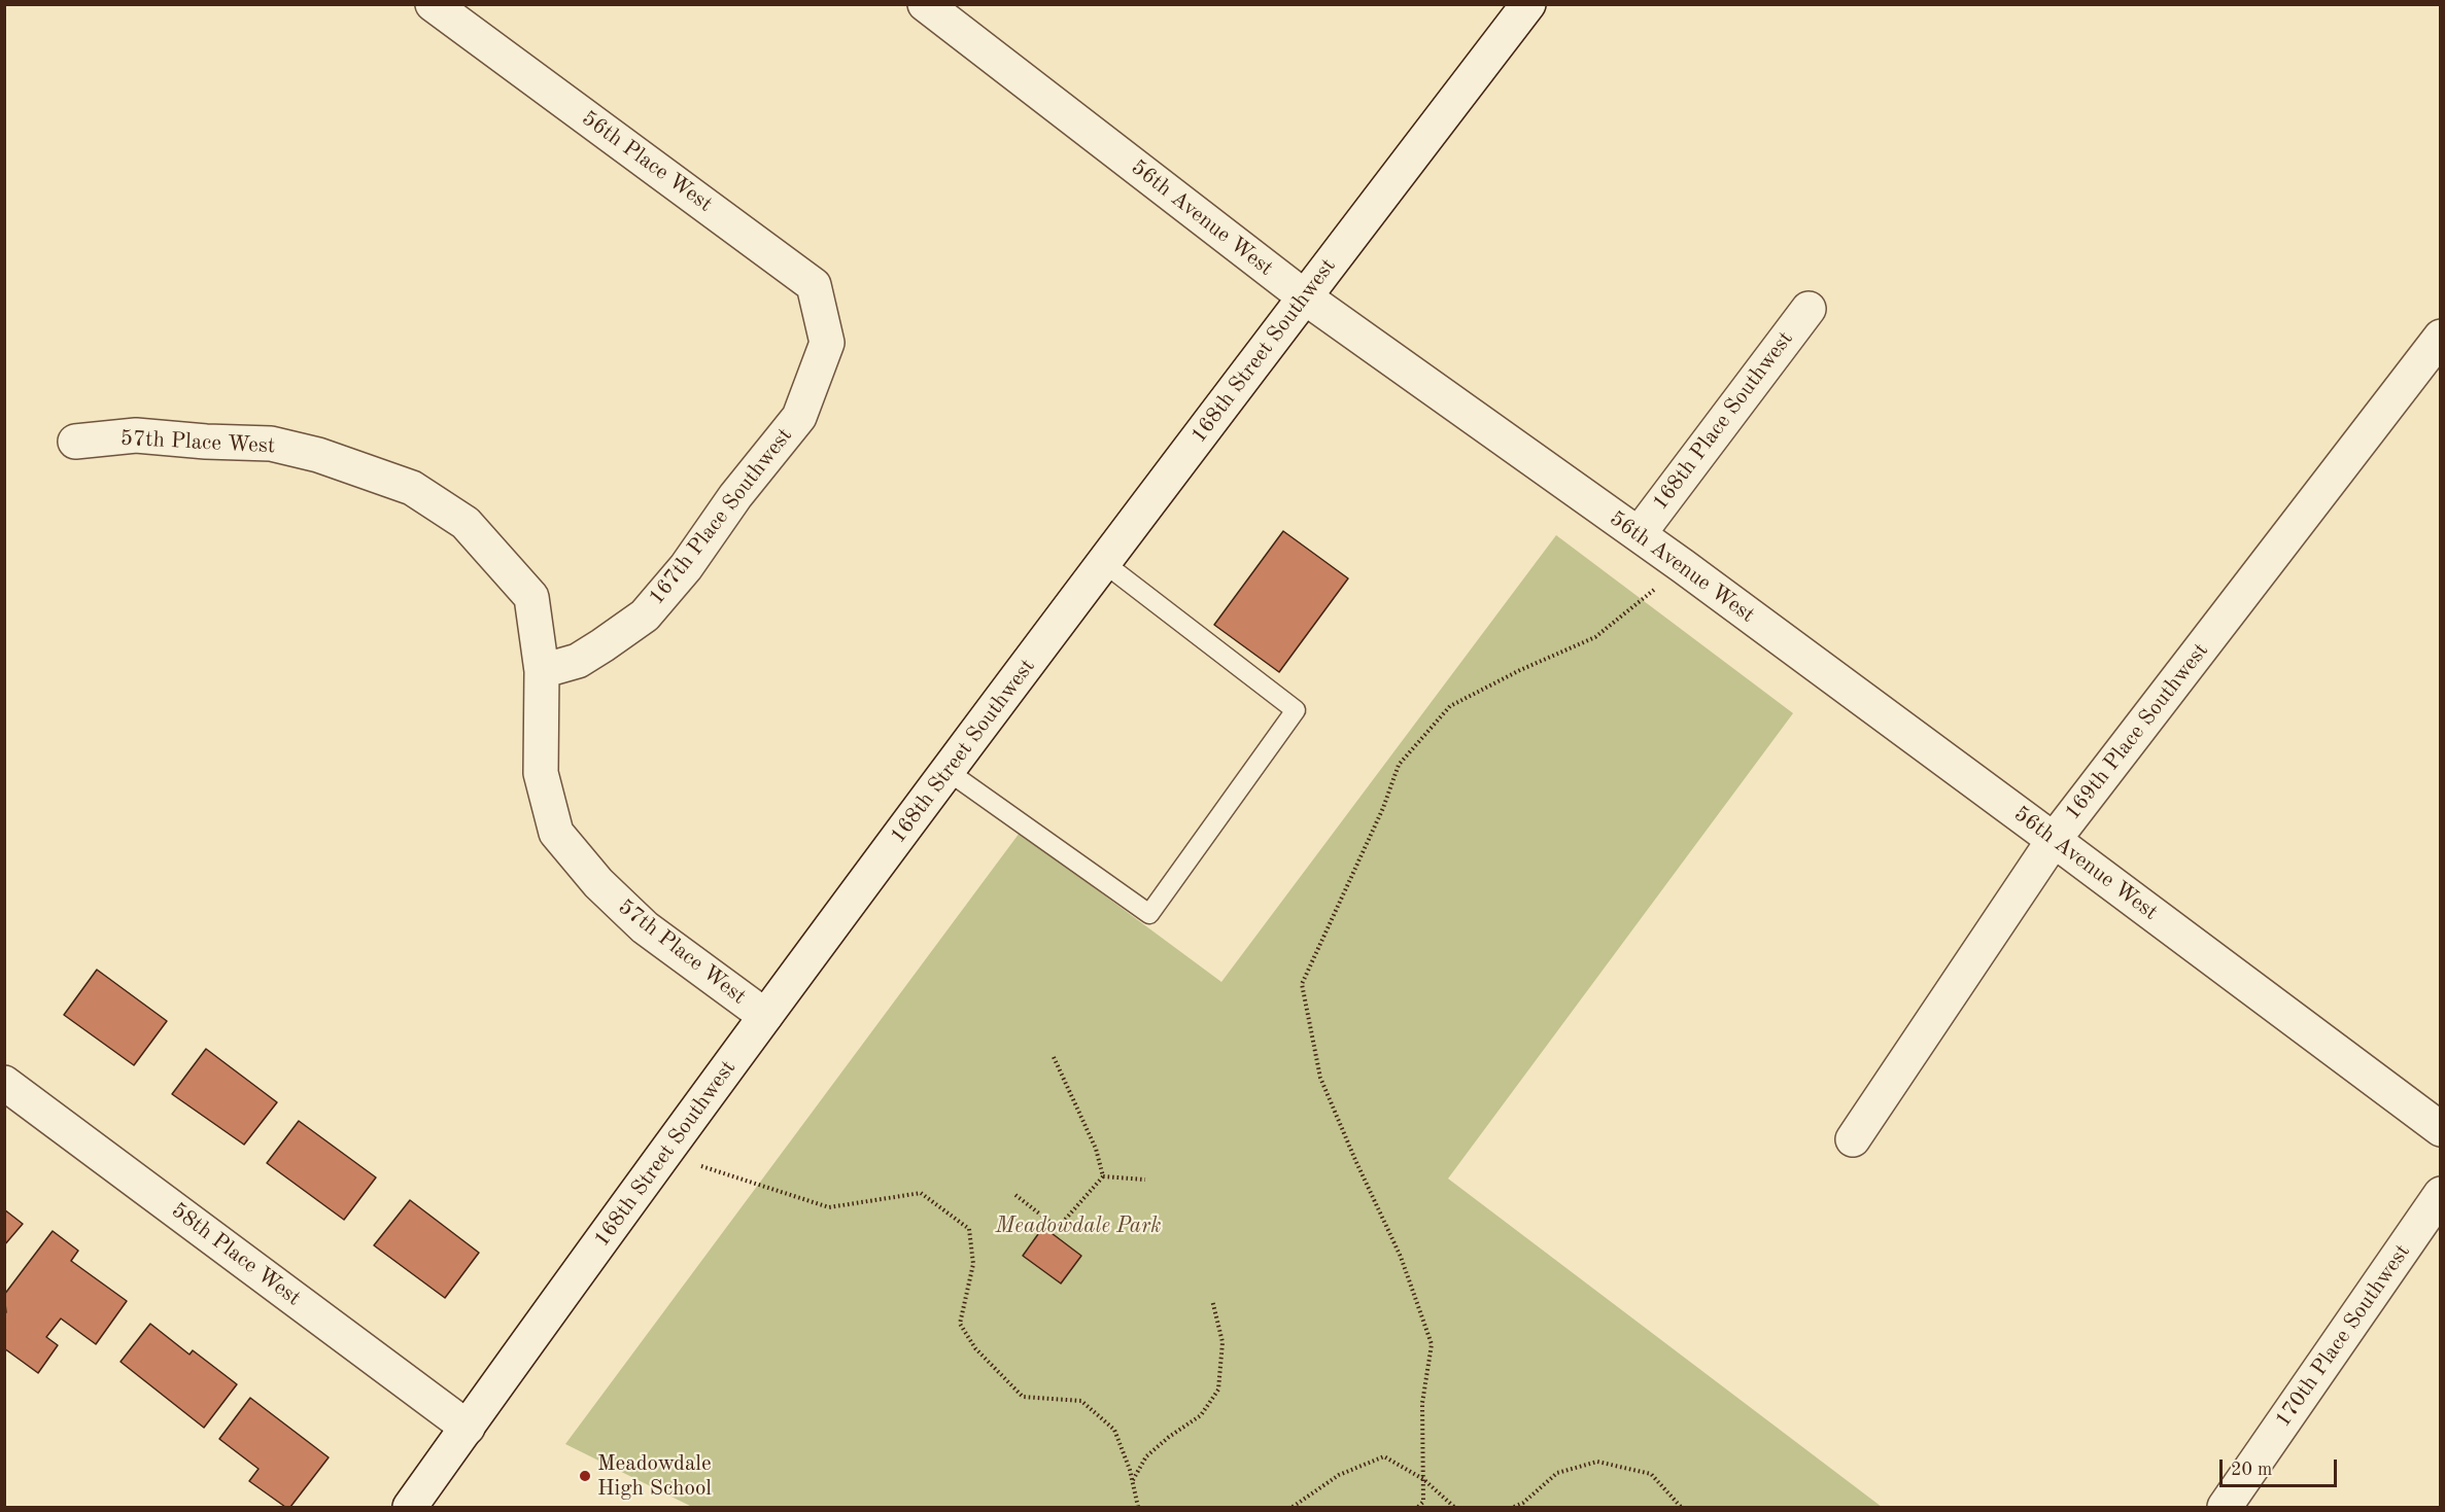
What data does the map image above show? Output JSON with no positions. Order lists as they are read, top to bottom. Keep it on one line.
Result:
{"streets":{"street":["56th Place West","56th Avenue West","168th Street Southwest","168th Place Southwest","57th Place West","167th Place Southwest","169th Place Southwest","58th Place West","170th Place Southwest"]},"crossings":[["56th Place West","167th Place Southwest"],["56th Avenue West","168th Street Southwest"],["56th Avenue West","168th Place Southwest"],["56th Avenue West","169th Place Southwest"],["168th Street Southwest","57th Place West"],["168th Street Southwest","58th Place West"],["57th Place West","167th Place Southwest"]],"parks":["Meadowdale Park"],"places":["Meadowdale High School"],"scale_bar":"20 m"}
